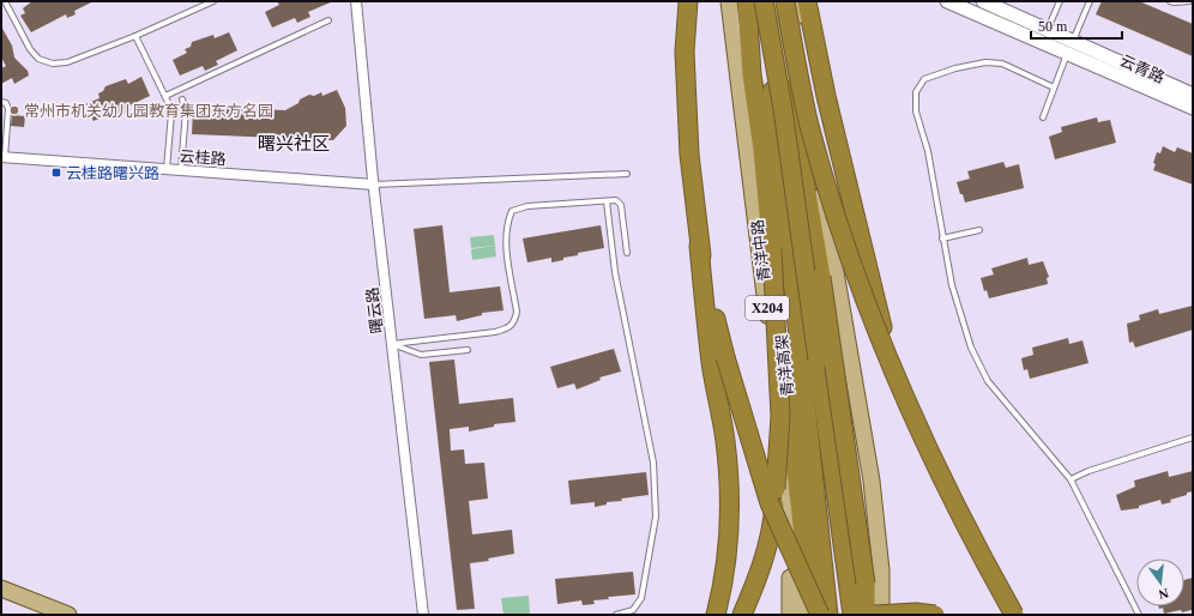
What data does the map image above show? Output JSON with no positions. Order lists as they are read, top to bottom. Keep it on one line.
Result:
{"streets":{"highway":["青洋高架"],"main road":["青洋中路","X204"],"street":["云青路","云桂路","曙云路"]},"crossings":[["云桂路","曙云路"]],"districts":["曙兴社区"],"places":{"other":["常州市机关幼儿园教育集团东方名园"],"transit":["云桂路曙兴路"]},"scale_bar":"50 m","north":"bottom"}
